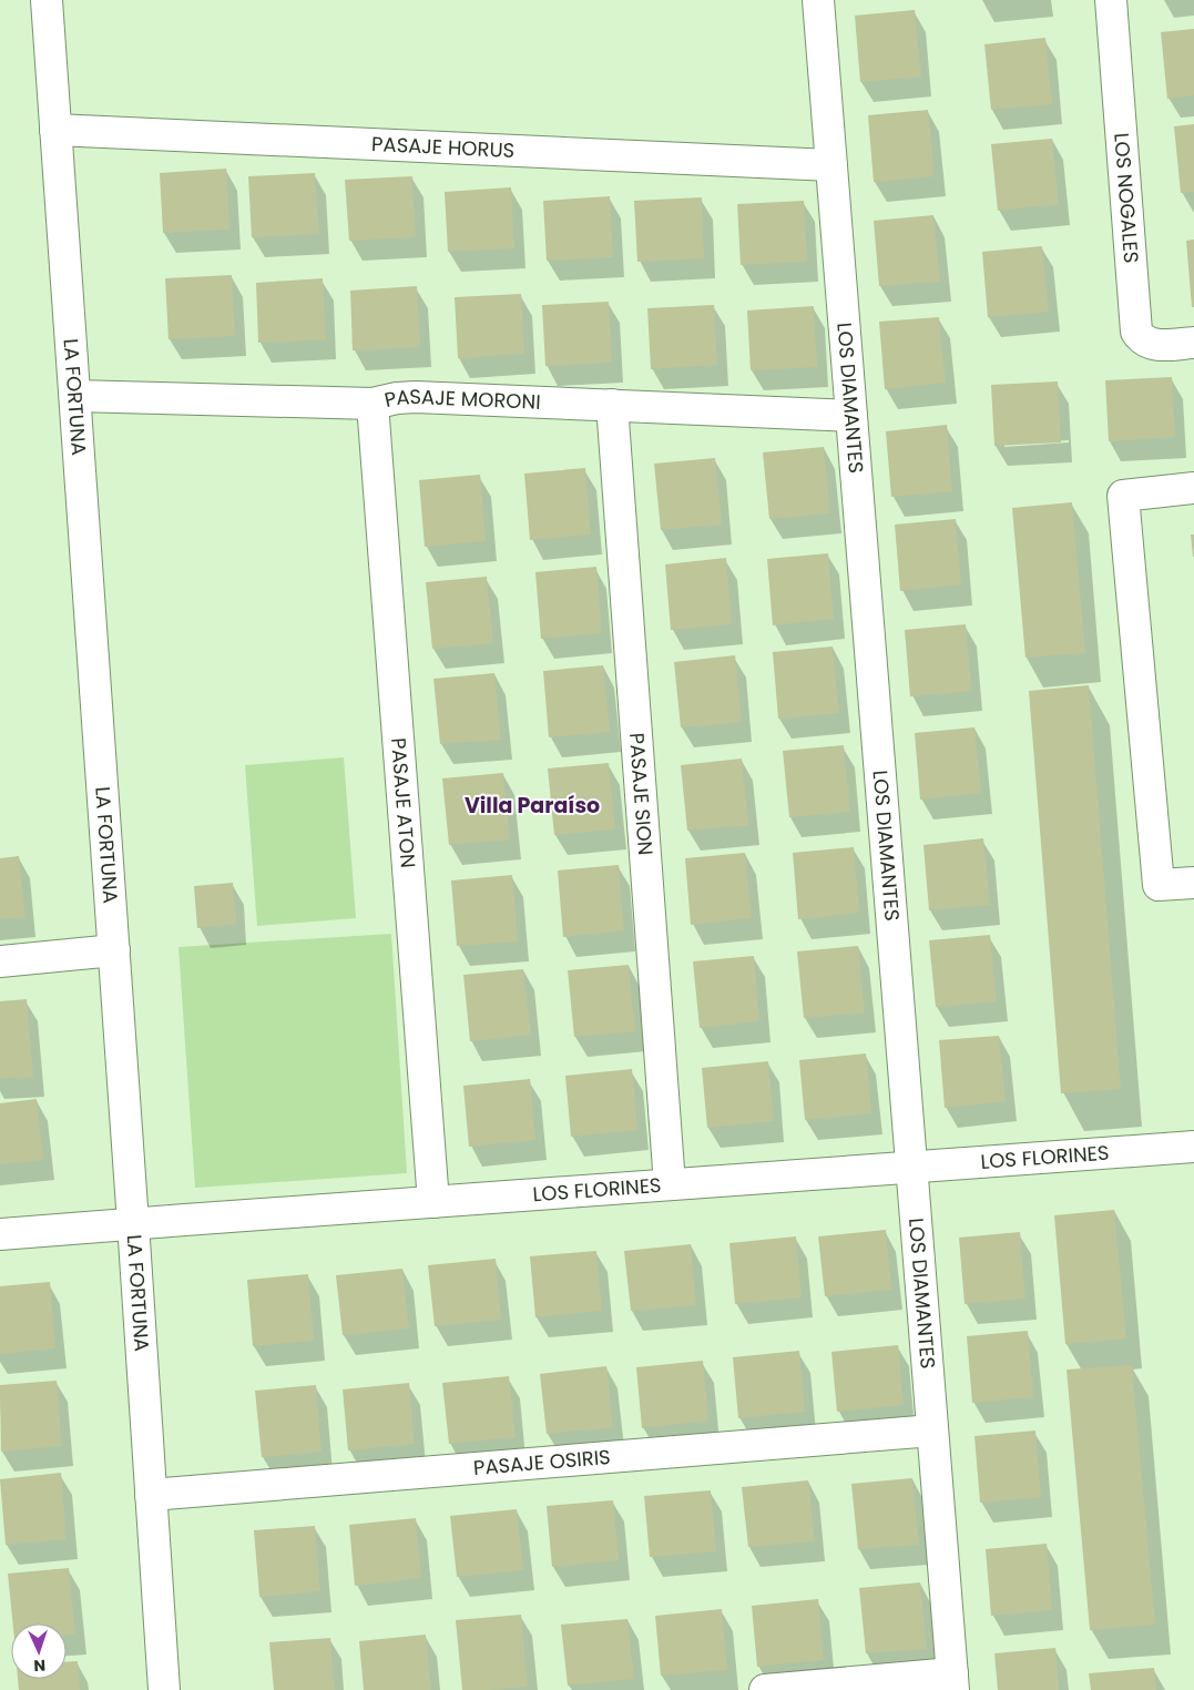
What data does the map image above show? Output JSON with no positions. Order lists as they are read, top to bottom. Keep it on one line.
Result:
{"streets":{"street":["PASAJE HORUS","LOS NOGALES","LA FORTUNA","LOS DIAMANTES","PASAJE MORONI","PASAJE SION","PASAJE ATON","LOS FLORINES","PASAJE OSIRIS"]},"crossings":[["PASAJE HORUS","LA FORTUNA"],["PASAJE HORUS","LOS DIAMANTES"],["LA FORTUNA","PASAJE MORONI"],["LA FORTUNA","LOS FLORINES"],["LA FORTUNA","PASAJE OSIRIS"],["LOS DIAMANTES","PASAJE MORONI"],["LOS DIAMANTES","LOS FLORINES"],["LOS DIAMANTES","PASAJE OSIRIS"],["PASAJE MORONI","PASAJE SION"],["PASAJE MORONI","PASAJE ATON"],["PASAJE SION","LOS FLORINES"],["PASAJE ATON","LOS FLORINES"]],"districts":["Villa Paraíso"],"north":"bottom"}
